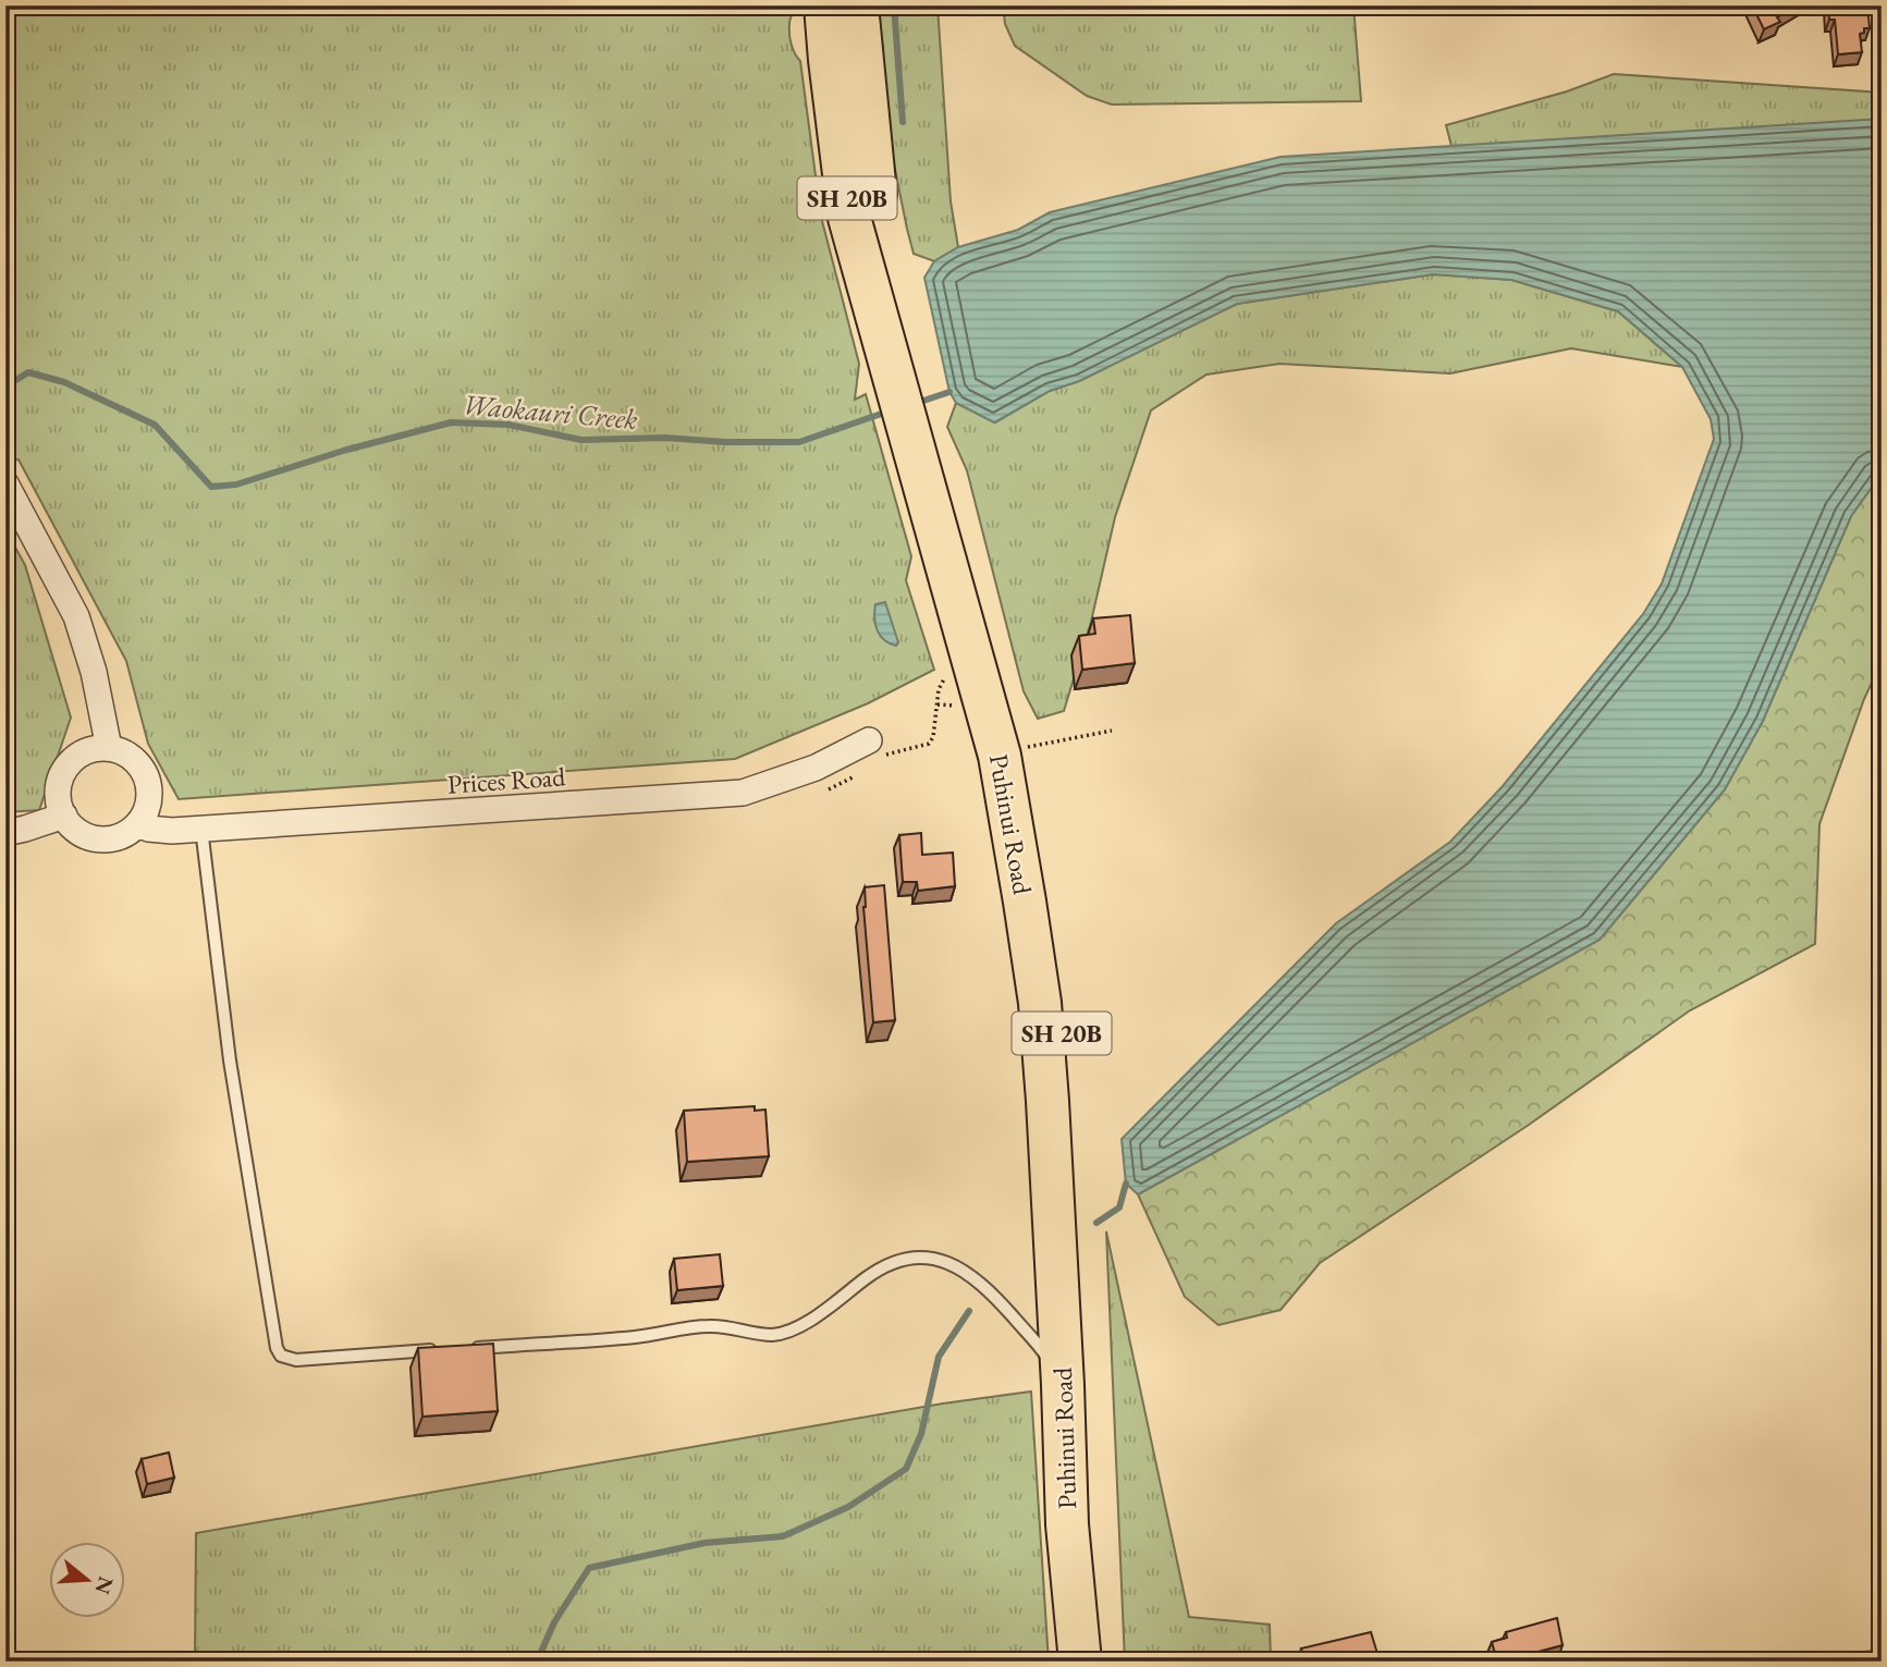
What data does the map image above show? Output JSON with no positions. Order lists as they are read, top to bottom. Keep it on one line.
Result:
{"streets":{"highway":["SH 20B","Puhinui Road"],"street":["Prices Road"]},"water":["Waokauri Creek"],"north":"right"}
